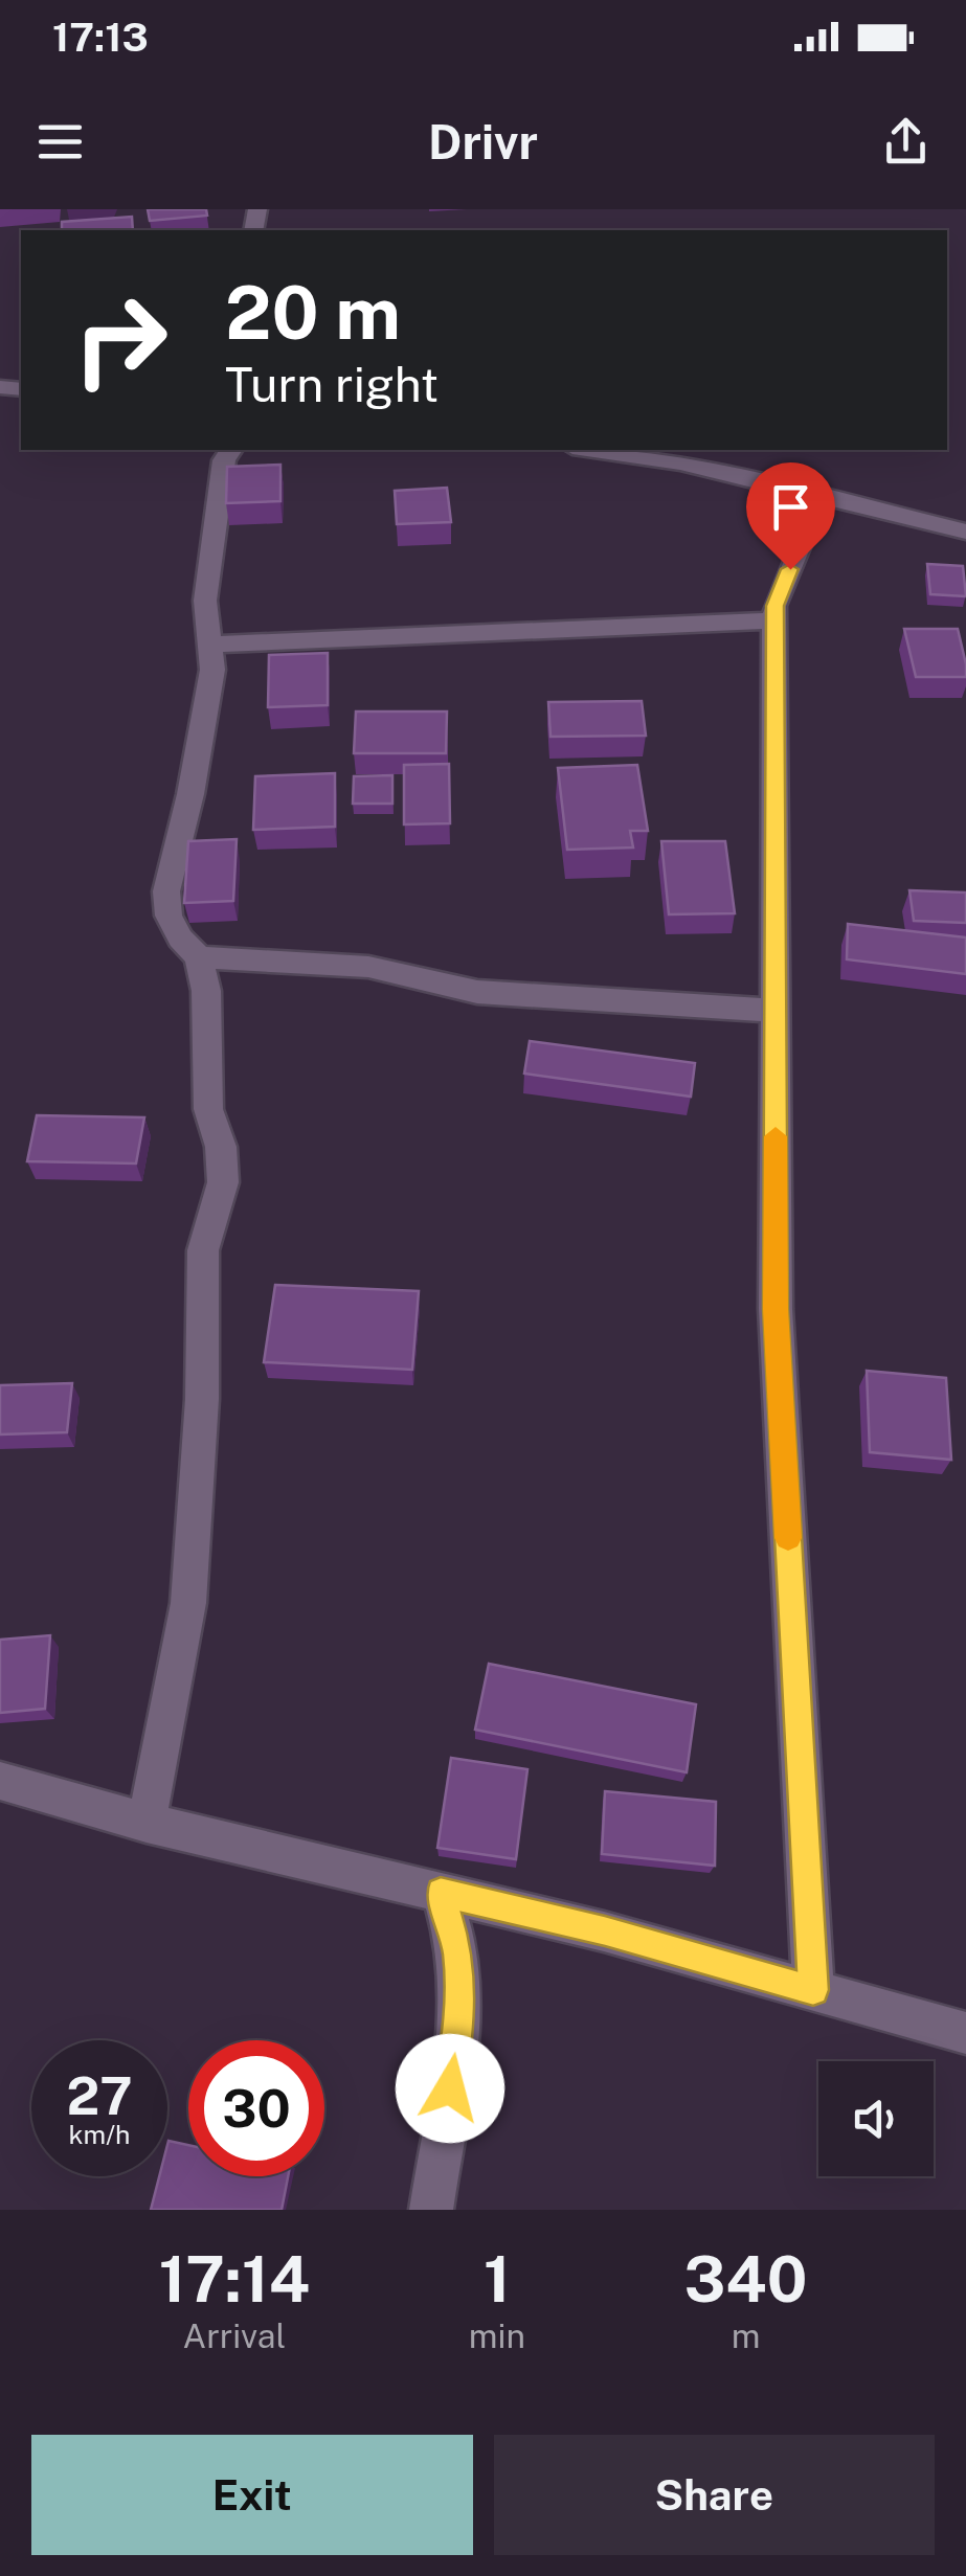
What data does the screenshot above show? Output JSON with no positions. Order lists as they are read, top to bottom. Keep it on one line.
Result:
{"page":{"status":"17:13","header":"Drivr","turn":["20 m","Turn right"],"speed":"27 km/h","limit":"30","eta":["17:14","Arrival","1","min","340","m"],"buttons":["Exit","Share"]}}
